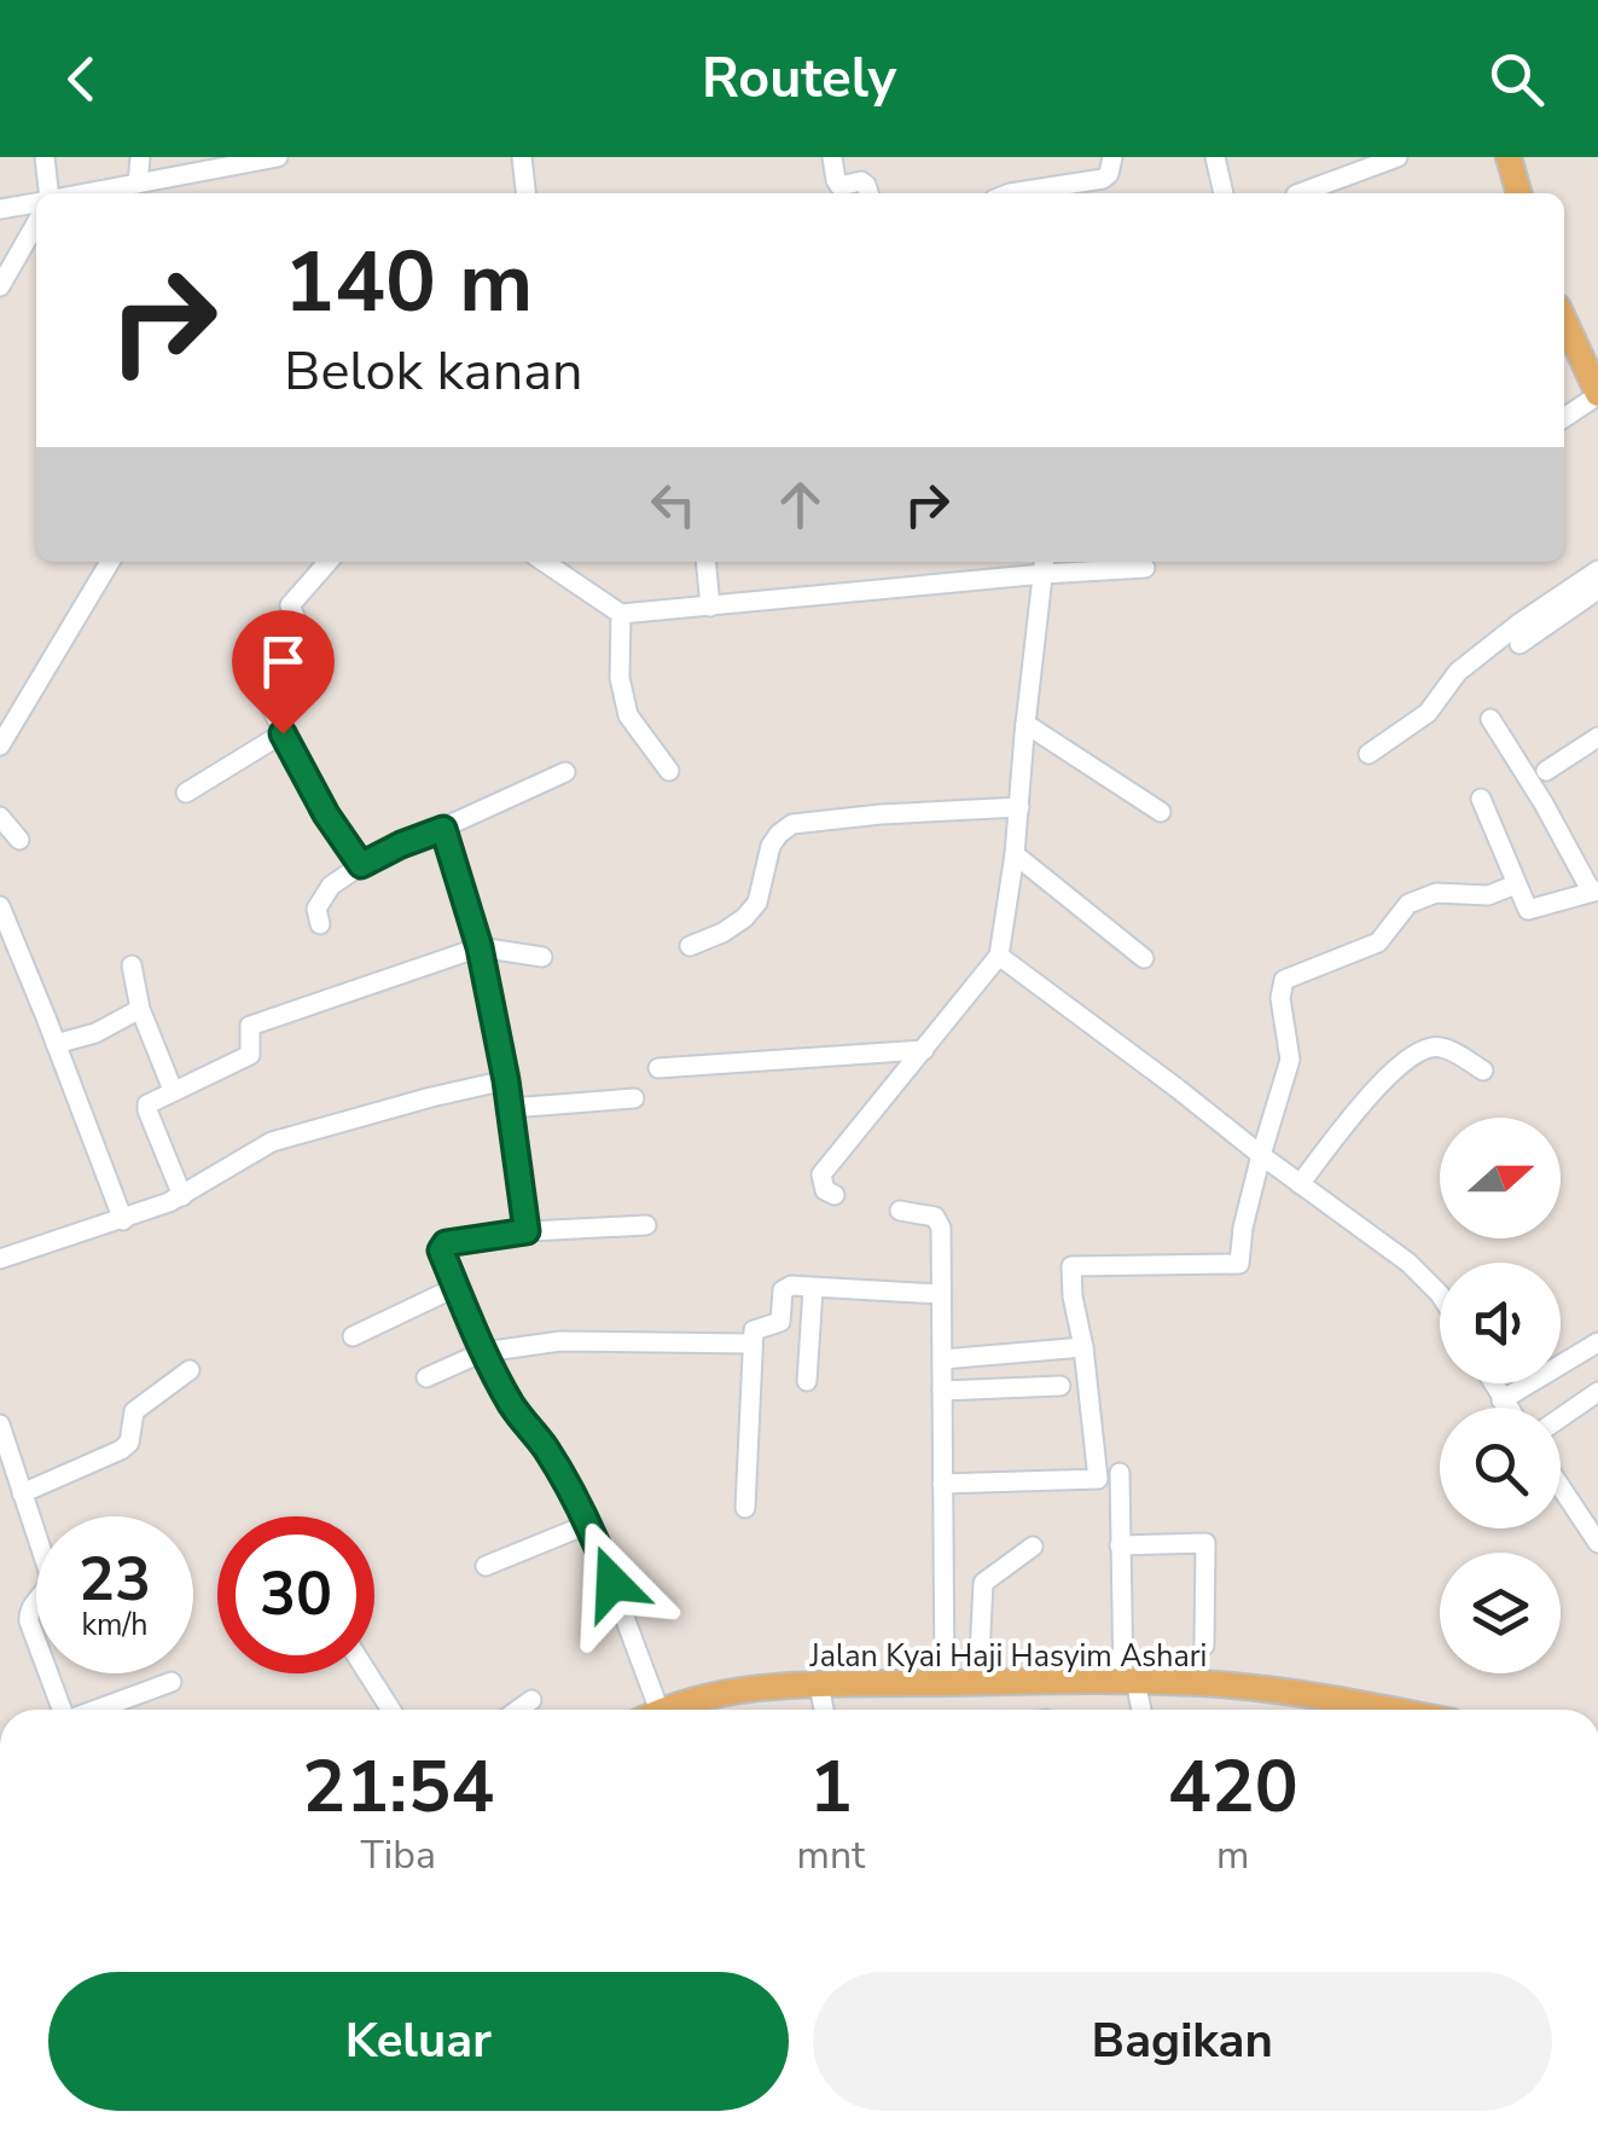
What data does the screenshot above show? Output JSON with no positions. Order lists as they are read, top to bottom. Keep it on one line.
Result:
{"streets":{"main road":["Jalan Kyai Haji Hasyim Ashari"]},"north":"right","page":{"header":"Routely","turn":["140 m","Belok kanan"],"speed":"23 km/h","limit":"30","eta":["21:54","Tiba","1","mnt","420","m"],"buttons":["Keluar","Bagikan"]}}
